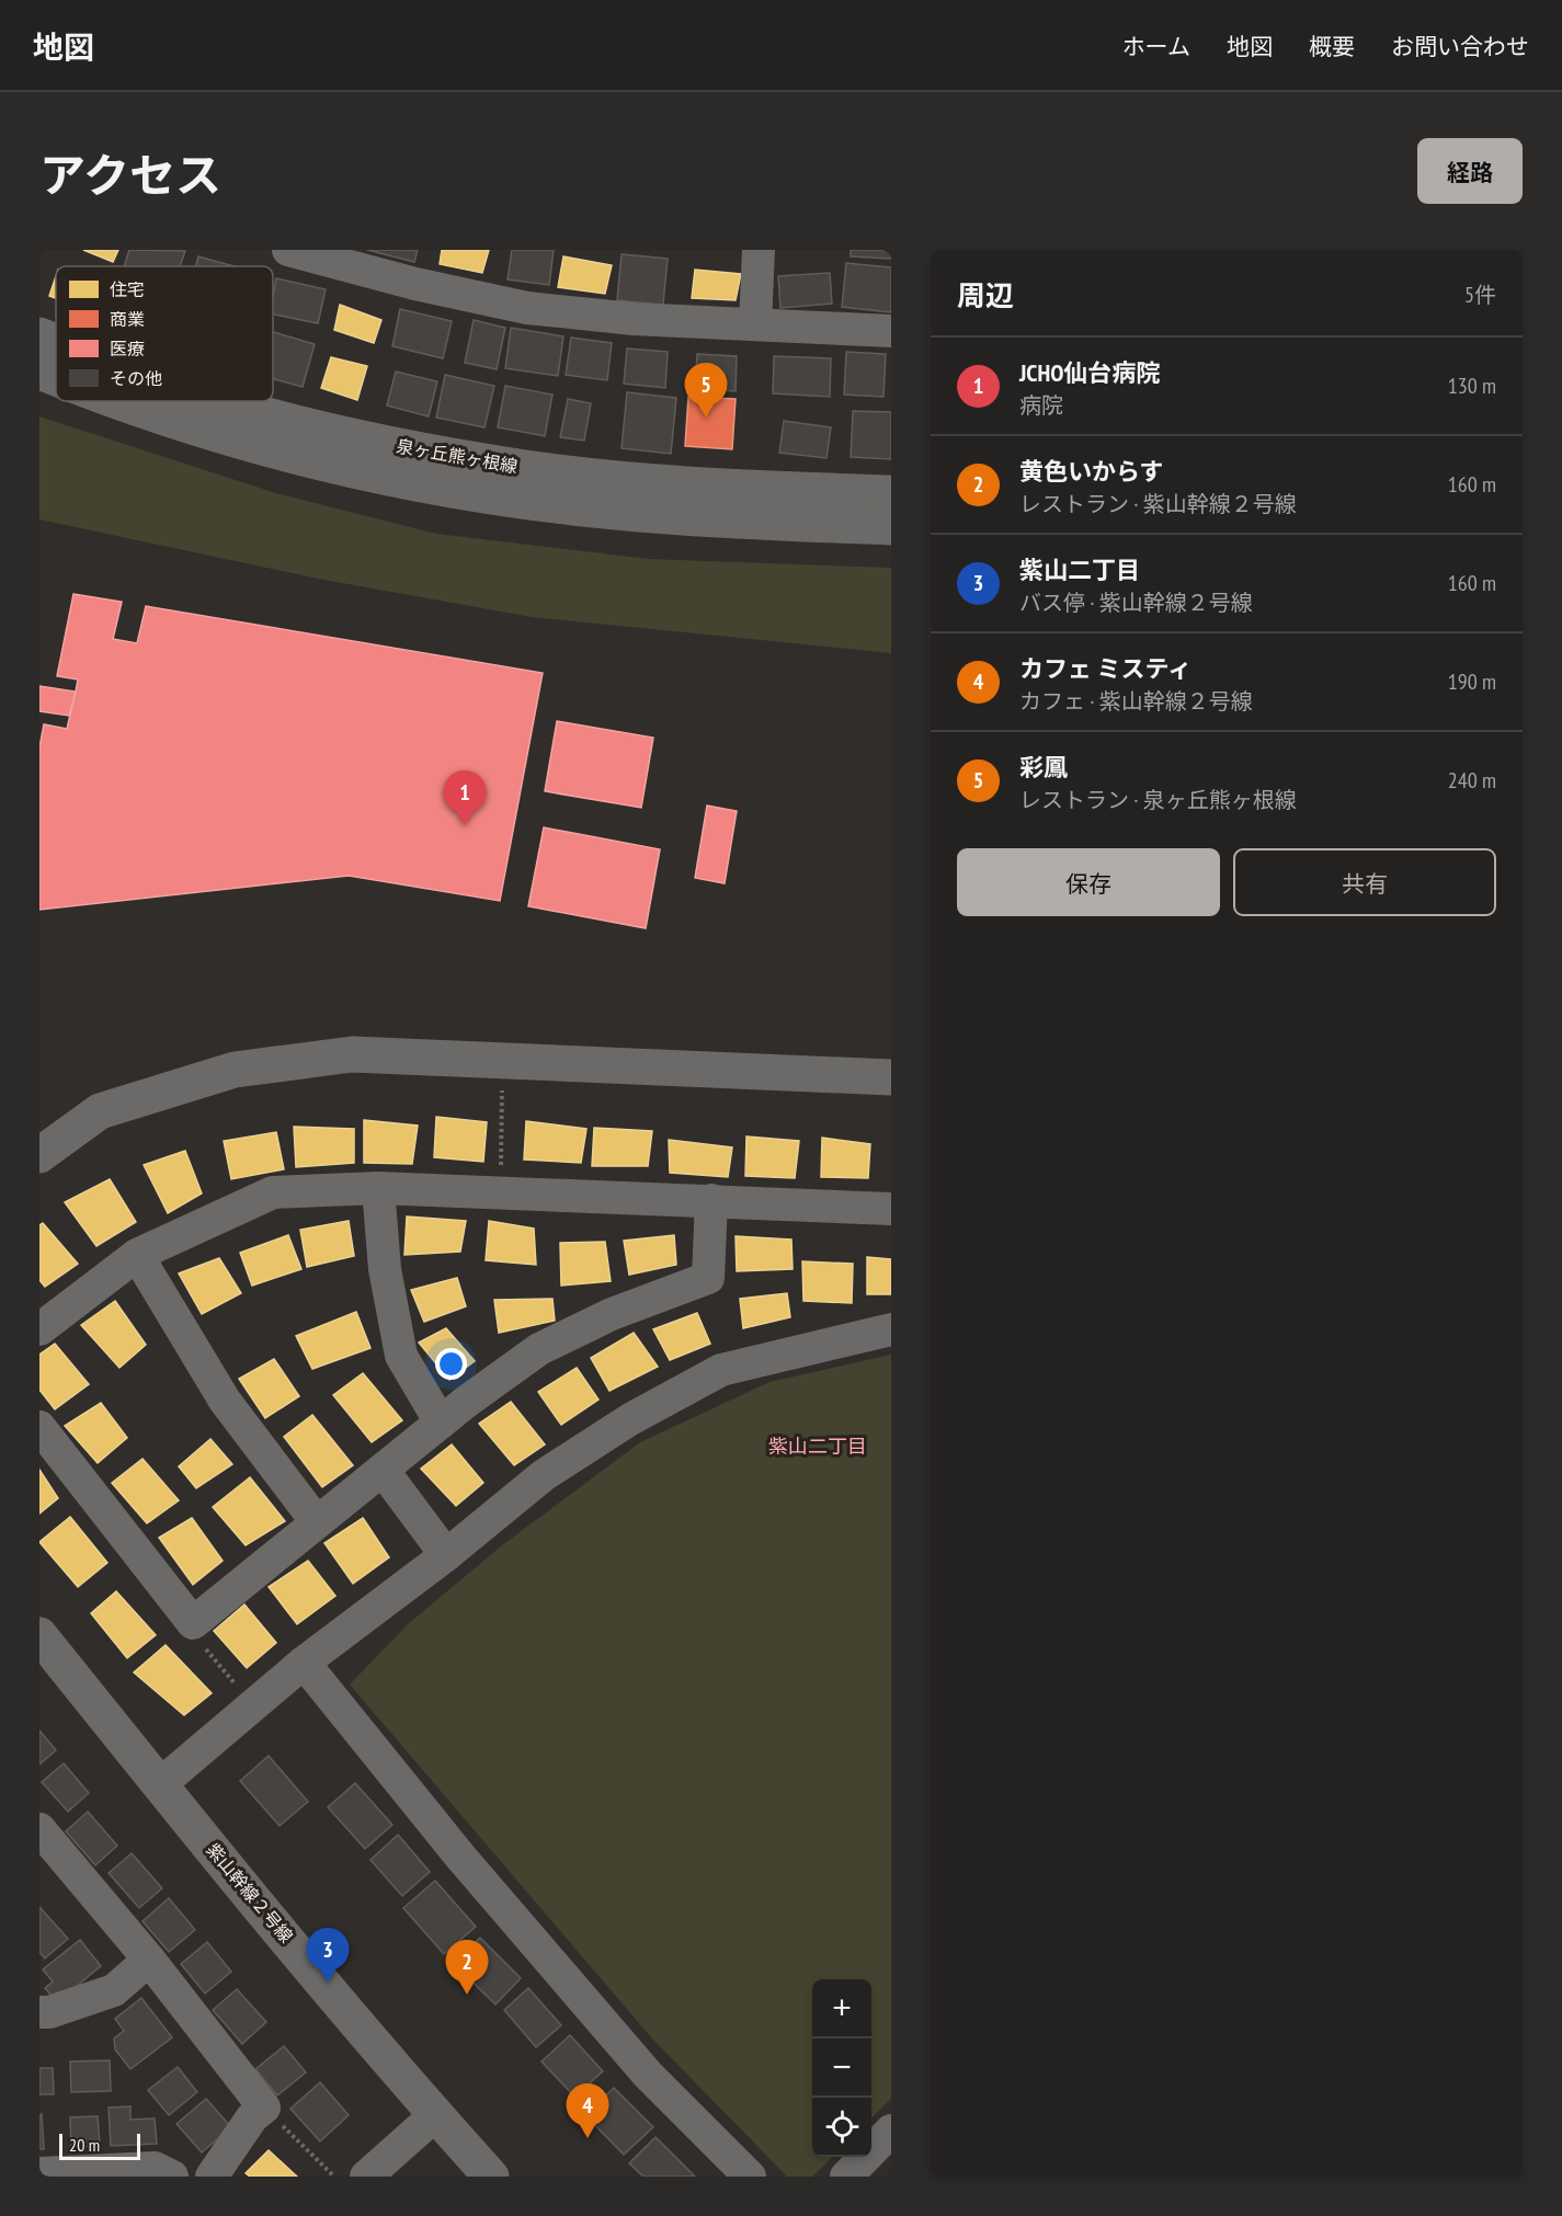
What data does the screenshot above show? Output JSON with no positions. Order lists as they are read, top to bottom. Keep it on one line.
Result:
{"streets":{"main road":["泉ヶ丘熊ヶ根線","紫山幹線２号線"]},"districts":["紫山二丁目"],"legend":["住宅","商業","医療","その他"],"scale_bar":"20 m","page":{"header":"地図","nav":["ホーム","地図","概要","お問い合わせ"],"title":"アクセス","buttons":["経路",["保存","共有"]],"heading":["周辺","5件"],"list":[{"mark":"1","name":"JCHO仙台病院","note":"病院","value":"130 m"},{"mark":"2","name":"黄色いからす","note":"レストラン · 紫山幹線２号線","value":"160 m"},{"mark":"3","name":"紫山二丁目","note":"バス停 · 紫山幹線２号線","value":"160 m"},{"mark":"4","name":"カフェ ミスティ","note":"カフェ · 紫山幹線２号線","value":"190 m"},{"mark":"5","name":"彩鳳","note":"レストラン · 泉ヶ丘熊ヶ根線","value":"240 m"}],"pins":["5","1","3","2","4"],"map_buttons":["+","−"],"scale":"20 m"}}
